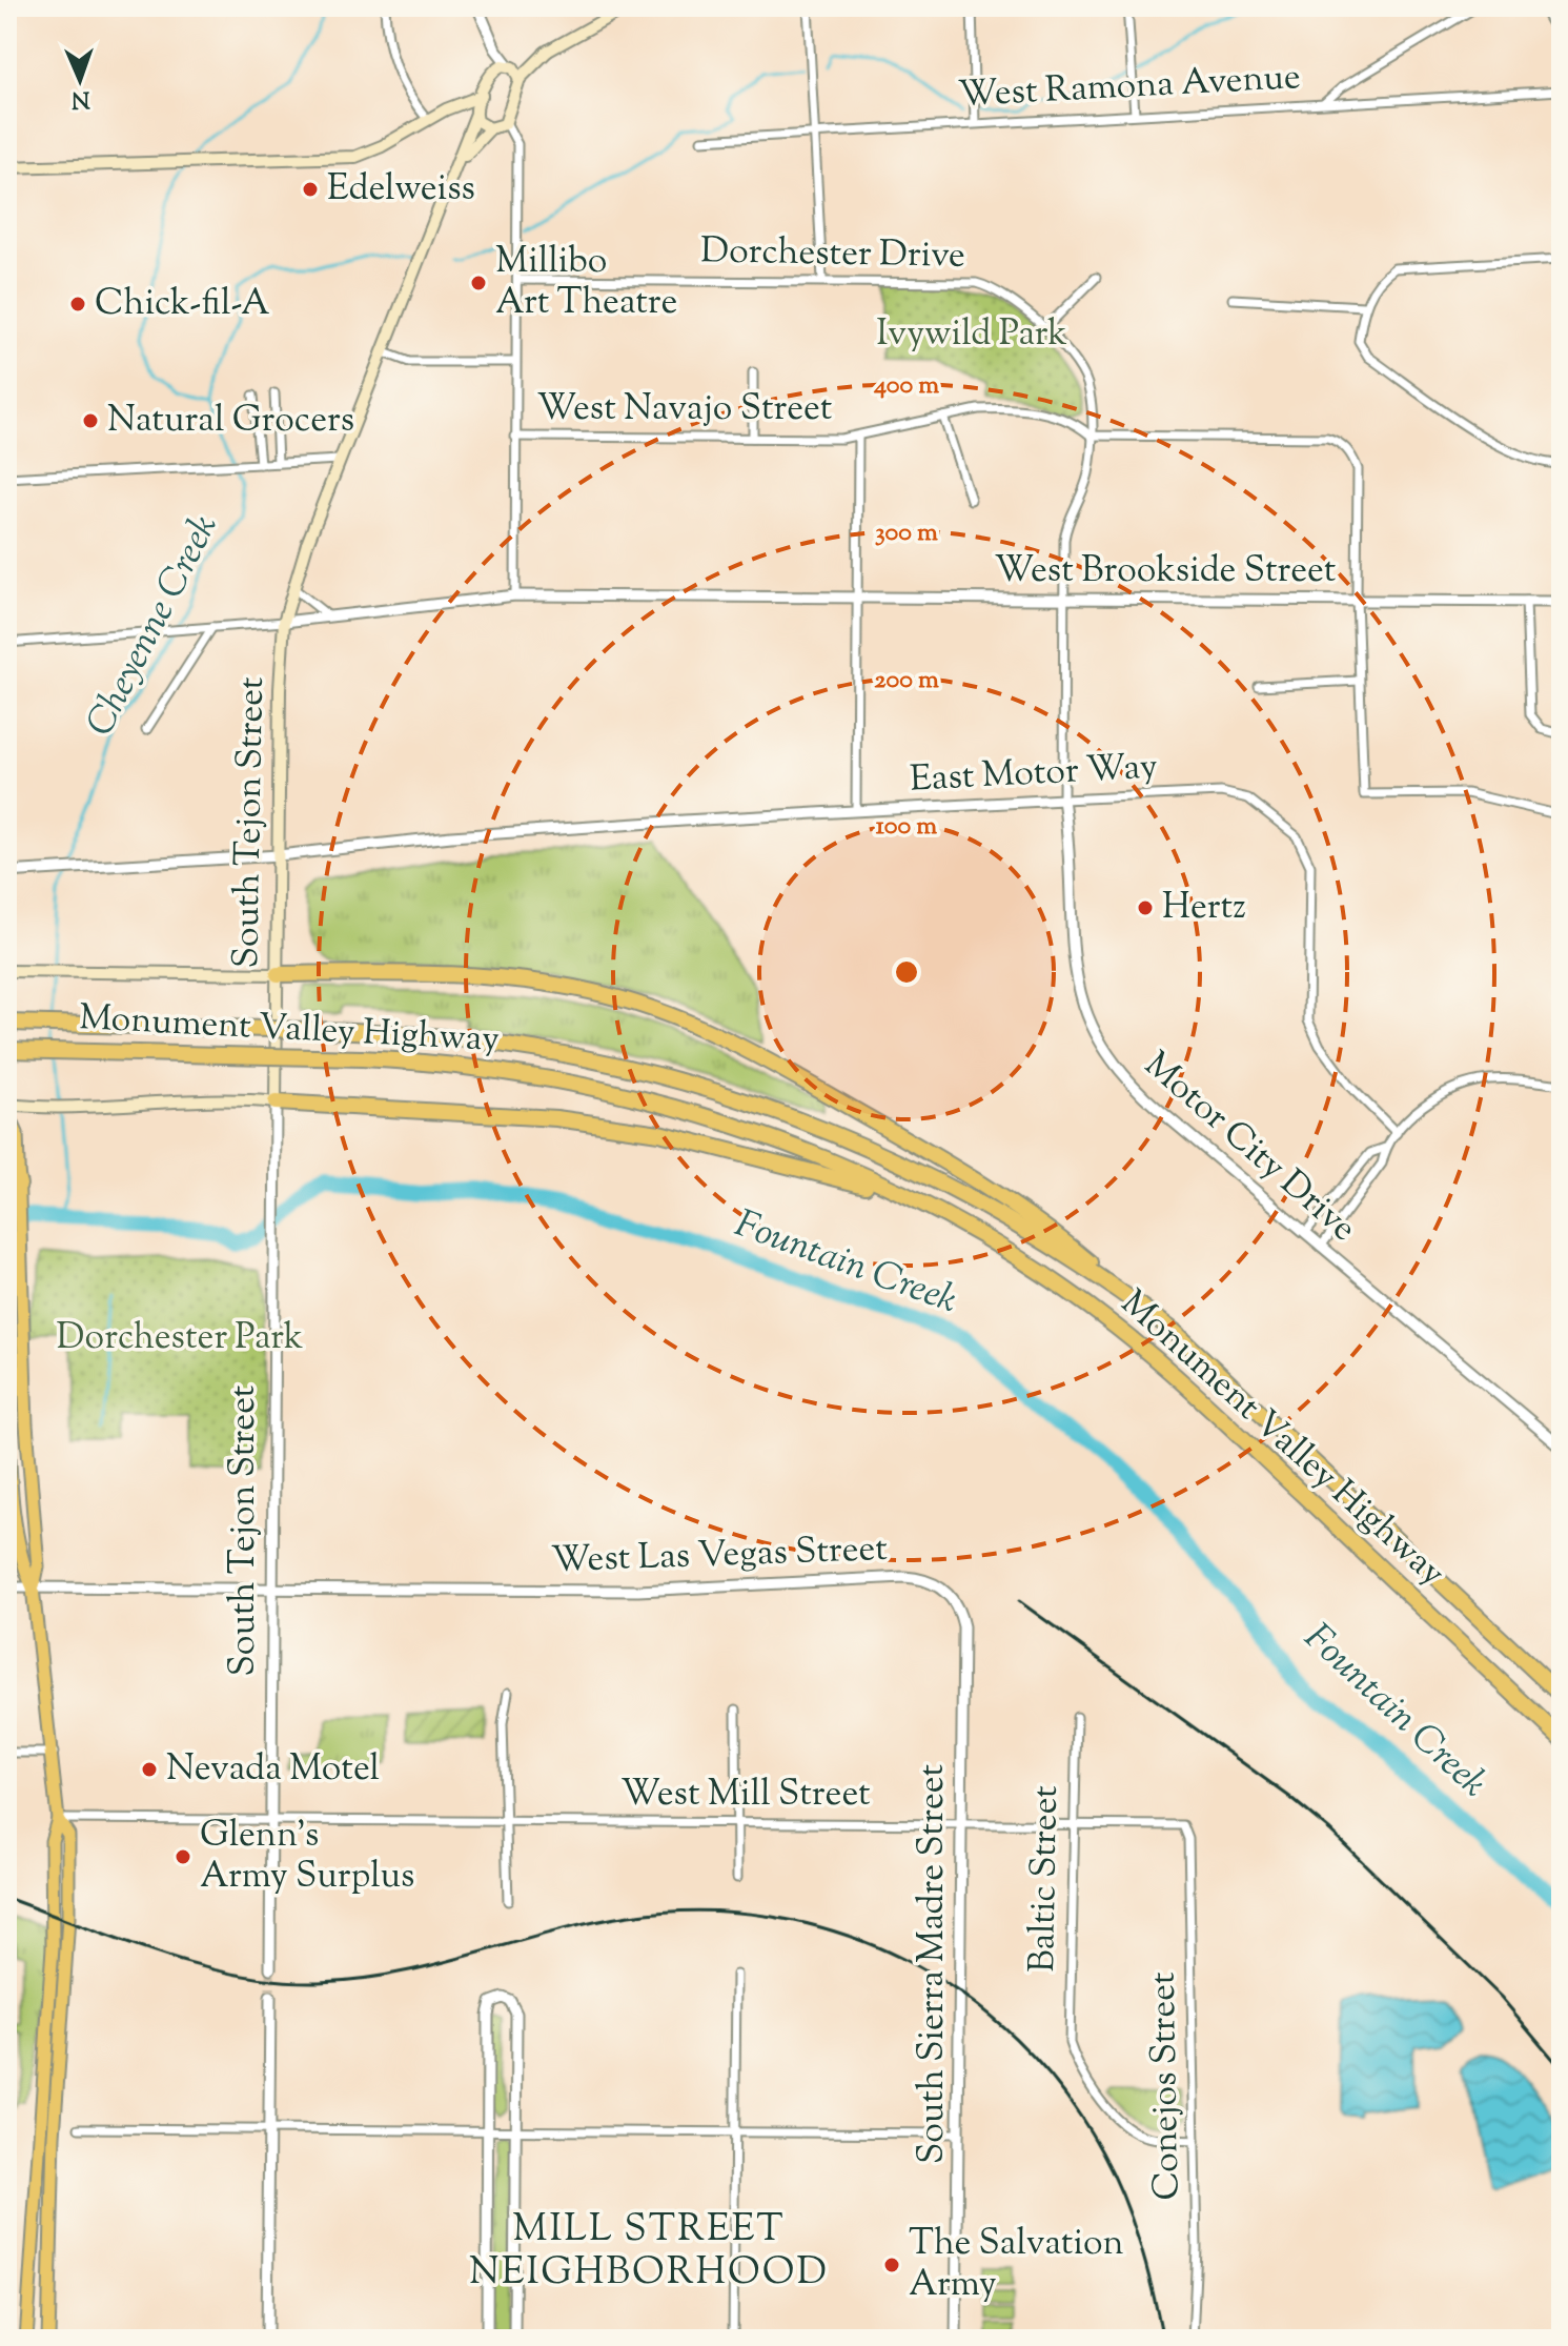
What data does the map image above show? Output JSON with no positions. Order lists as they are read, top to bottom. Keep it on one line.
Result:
{"streets":{"highway":["Monument Valley Highway"],"main road":["South Tejon Street"],"street":["West Ramona Avenue","Dorchester Drive","West Navajo Street","West Brookside Street","East Motor Way","Motor City Drive","West Las Vegas Street","West Mill Street","Baltic Street","South Sierra Madre Street","Conejos Street"]},"crossings":[["Dorchester Drive","West Navajo Street"],["Dorchester Drive","West Brookside Street"],["Dorchester Drive","East Motor Way"],["Dorchester Drive","Motor City Drive"],["West Navajo Street","West Brookside Street"],["West Brookside Street","South Tejon Street"],["East Motor Way","South Tejon Street"],["East Motor Way","Motor City Drive"],["South Tejon Street","West Las Vegas Street"],["South Tejon Street","West Mill Street"],["West Las Vegas Street","South Sierra Madre Street"],["West Mill Street","Baltic Street"],["West Mill Street","South Sierra Madre Street"],["West Mill Street","Conejos Street"],["Baltic Street","Conejos Street"]],"districts":["MILL STREET NEIGHBORHOOD"],"water":["Cheyenne Creek","Fountain Creek"],"parks":["Ivywild Park","Dorchester Park"],"places":["Edelweiss","Millibo Art Theatre","Chick-fil-A","Natural Grocers","Hertz","Nevada Motel","Glenn's Army Surplus","The Salvation Army"],"north":"bottom","rings":["400 m","300 m","200 m","100 m"]}
